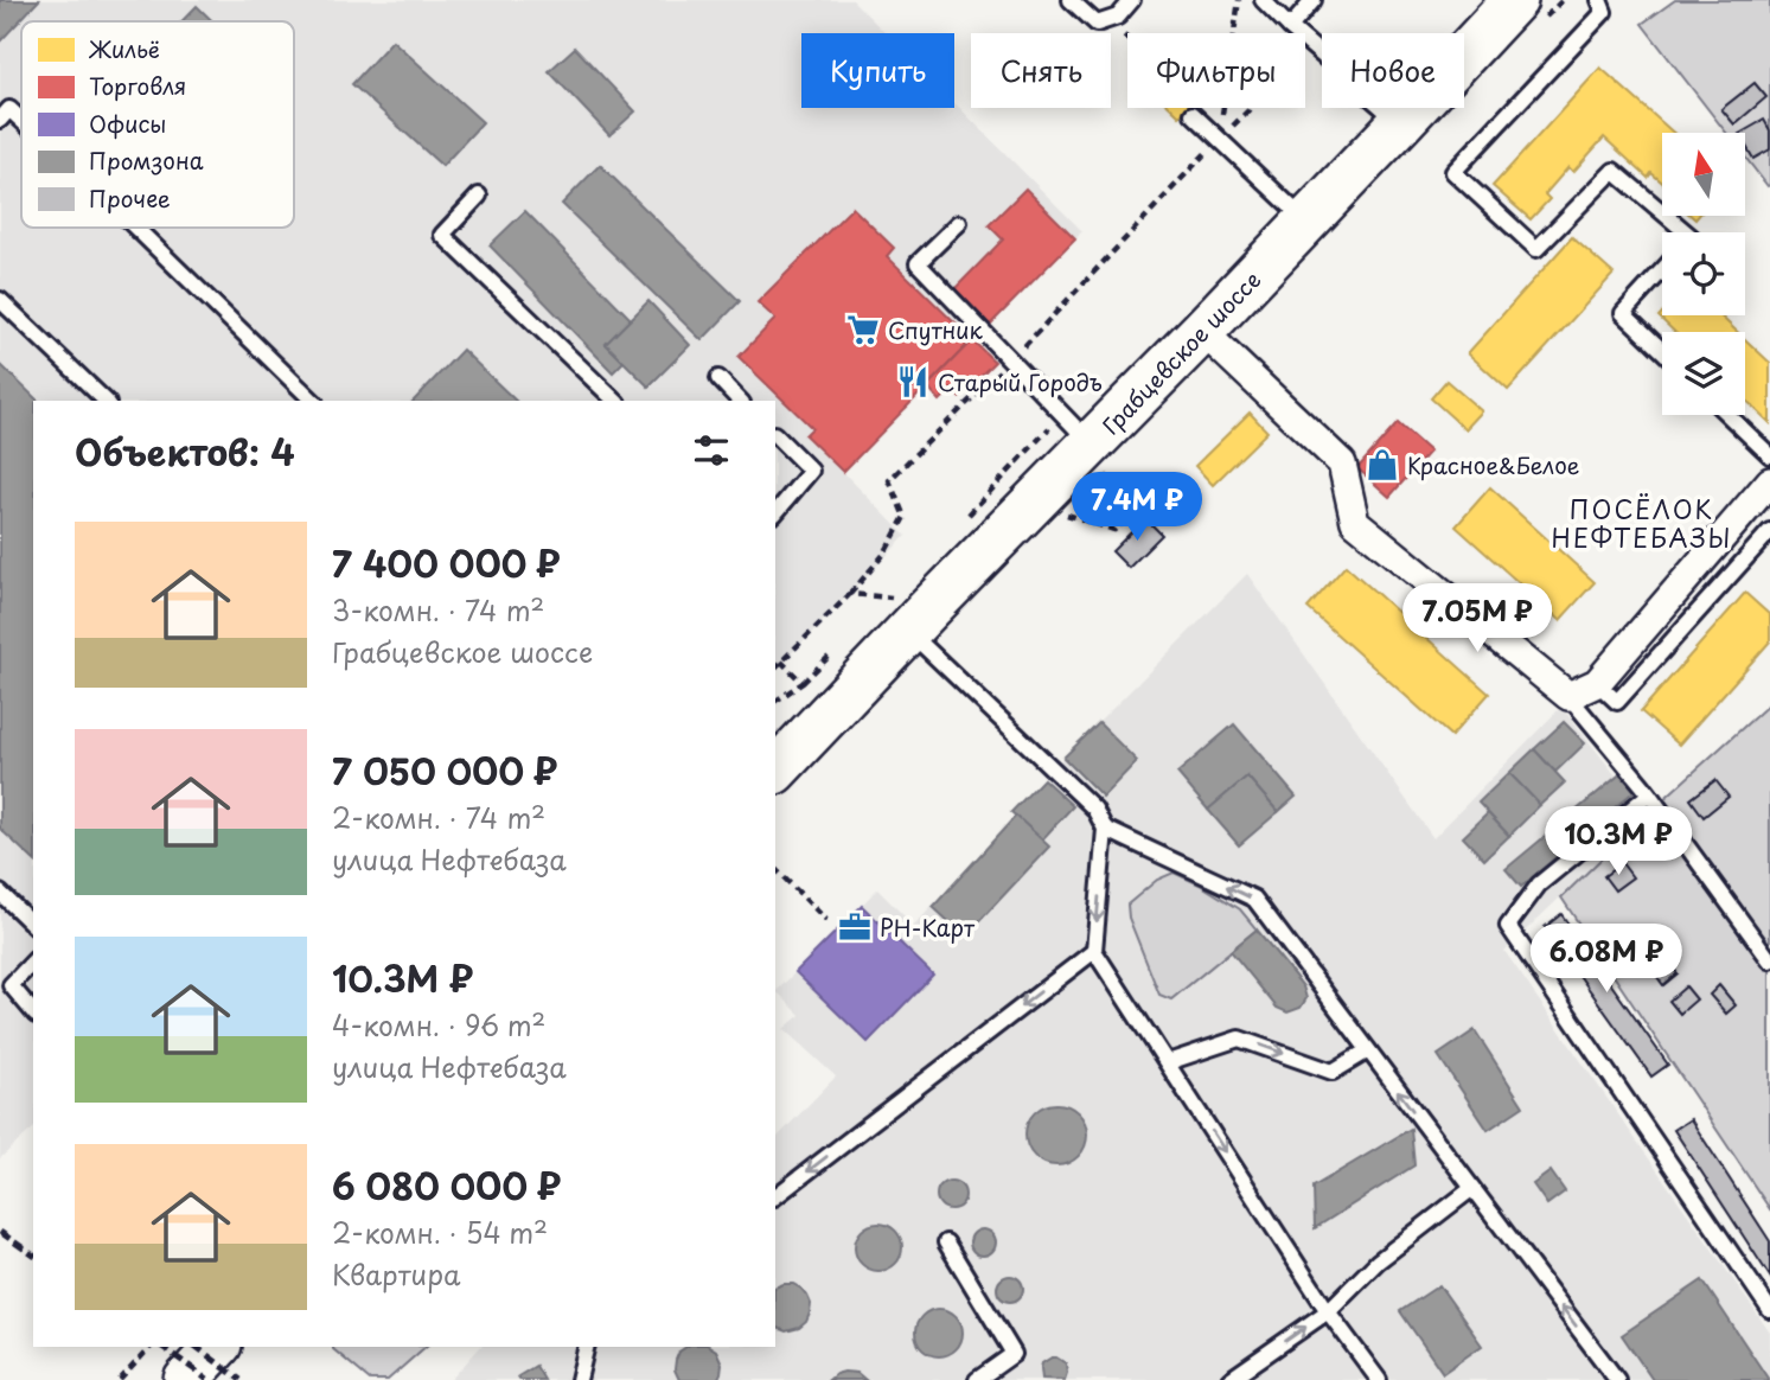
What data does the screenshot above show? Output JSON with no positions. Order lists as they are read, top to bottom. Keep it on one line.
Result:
{"streets":{"main road":["Грабцевское шоссе"]},"districts":["ПОСЁЛОК НЕФТЕБАЗЫ"],"places":{"supermarket":["Спутник"],"restaurant":["Старый Городъ"],"shop":["Красное&Белое"],"office":["РН-Карт"]},"legend":["Жильё","Торговля","Офисы","Промзона","Прочее"],"north":"top","page":{"chip":["Купить","Снять","Фильтры","Новое"],"heading":"Объектов: 4","price":["7.4M ₽","7.05M ₽","10.3M ₽","6.08M ₽"],"list":[{"name":"7 400 000 ₽","note":"3-комн. · 74 m² · Грабцевское шоссе"},{"name":"7 050 000 ₽","note":"2-комн. · 74 m² · улица Нефтебаза"},{"name":"10.3M ₽","note":"4-комн. · 96 m² · улица Нефтебаза"},{"name":"6 080 000 ₽","note":"2-комн. · 54 m² · Квартира"}]}}
